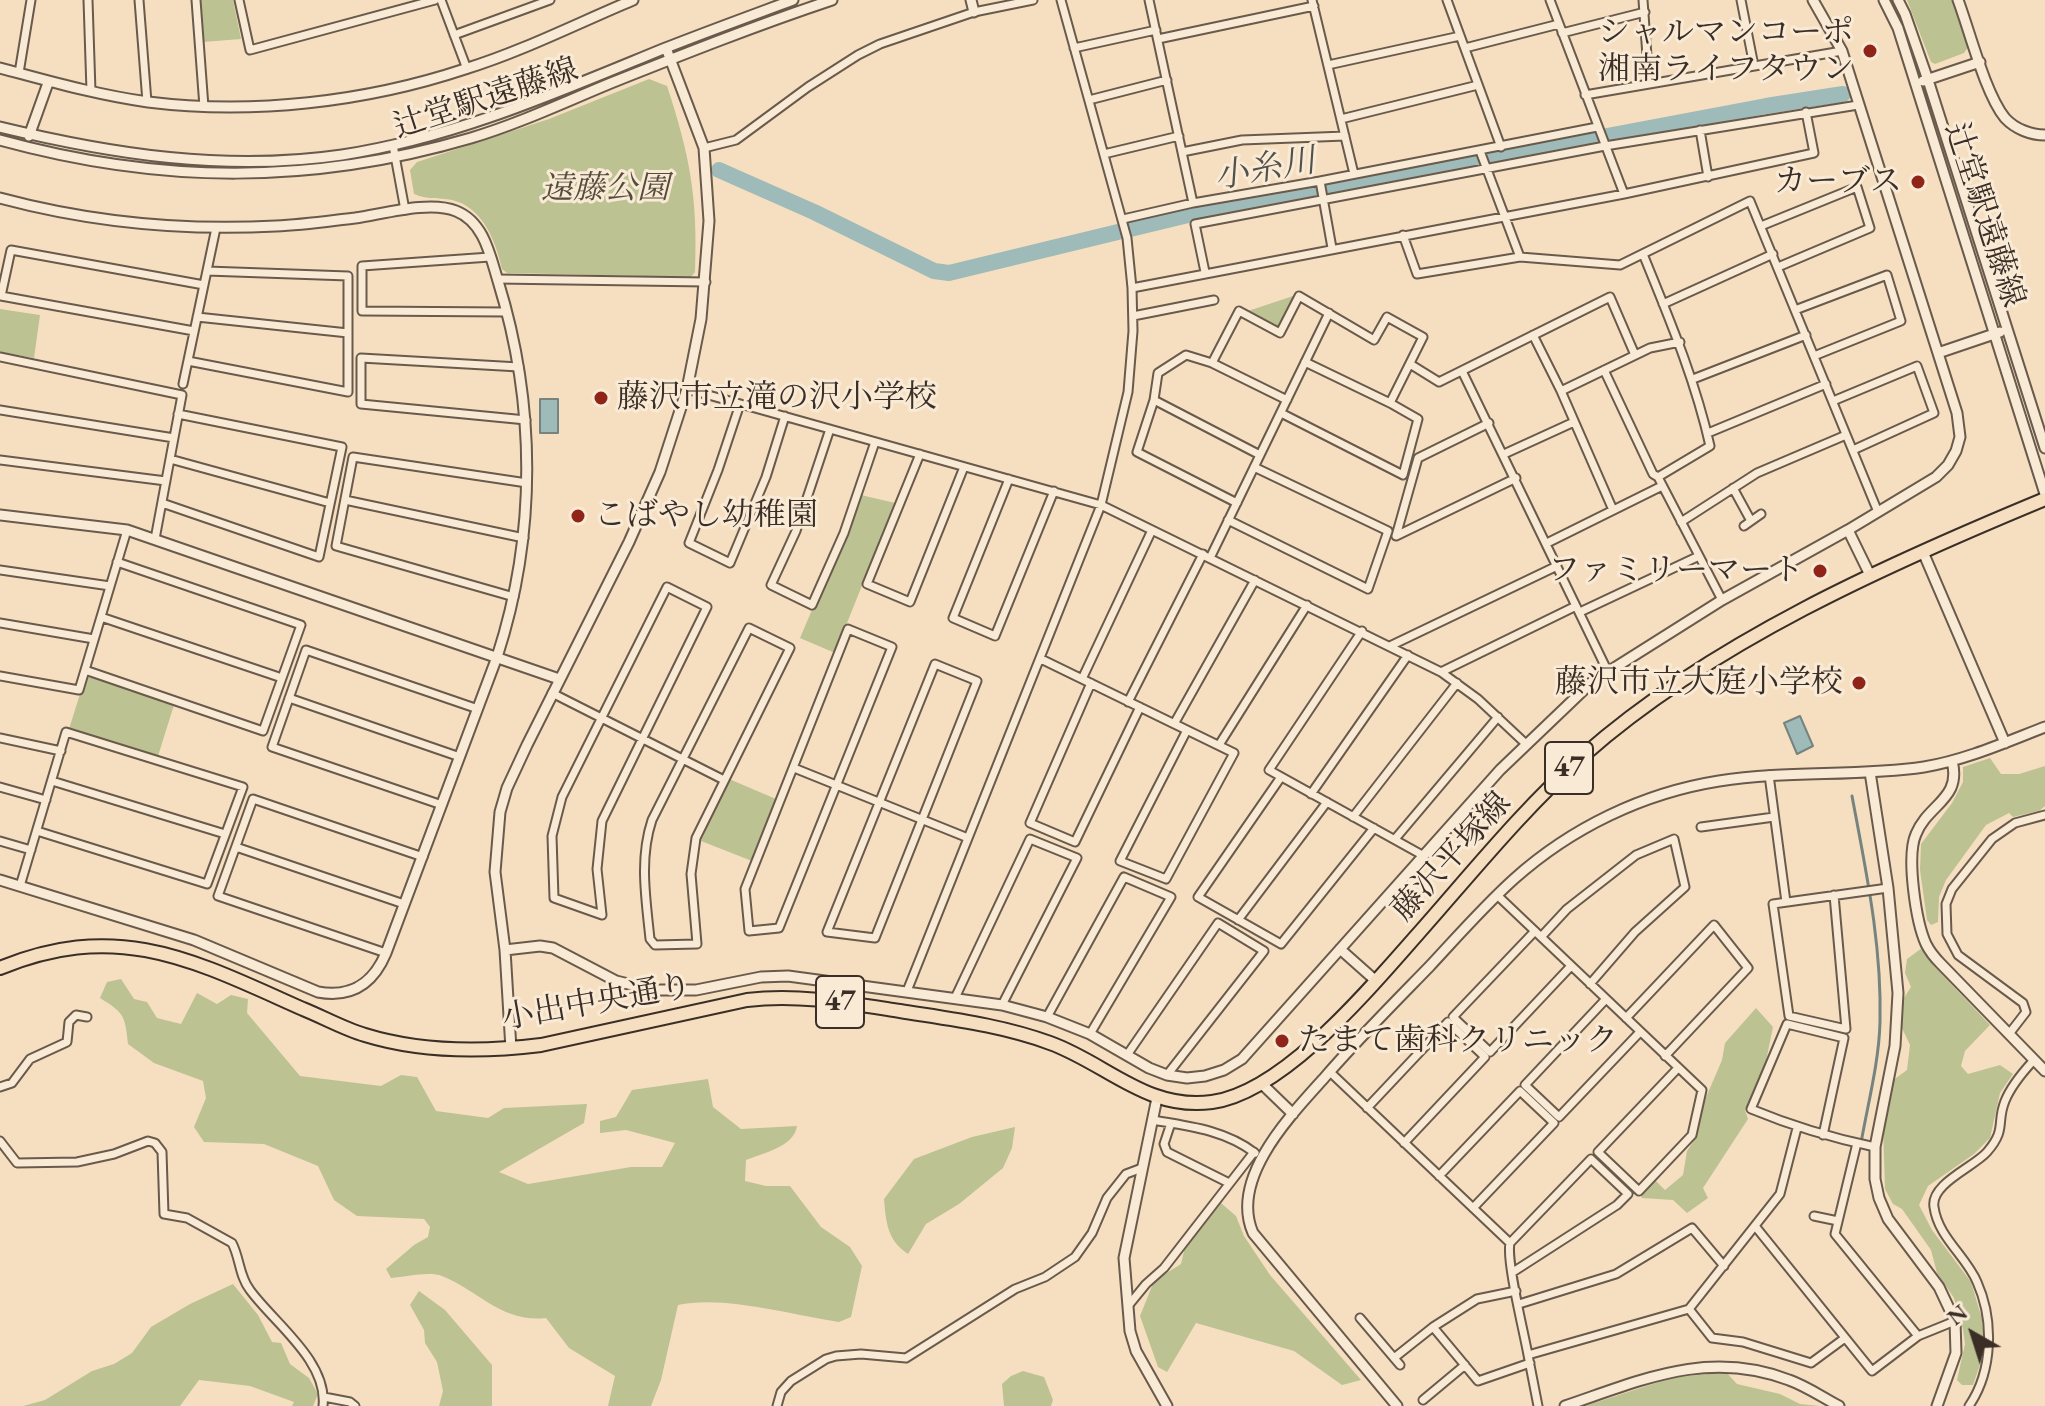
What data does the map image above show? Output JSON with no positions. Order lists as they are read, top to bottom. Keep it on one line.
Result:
{"streets":{"main road":["47","藤沢平塚線","小出中央通り"],"street":["辻堂駅遠藤線"]},"crossings":[["辻堂駅遠藤線","藤沢平塚線"],["藤沢平塚線","小出中央通り"]],"water":["小糸川"],"parks":["遠藤公園"],"places":["シャルマンコーポ 湘南ライフタウン","カーブス","藤沢市立滝の沢小学校","こばやし幼稚園","ファミリーマート","藤沢市立大庭小学校","たまて歯科クリニック"],"north":"top left"}
